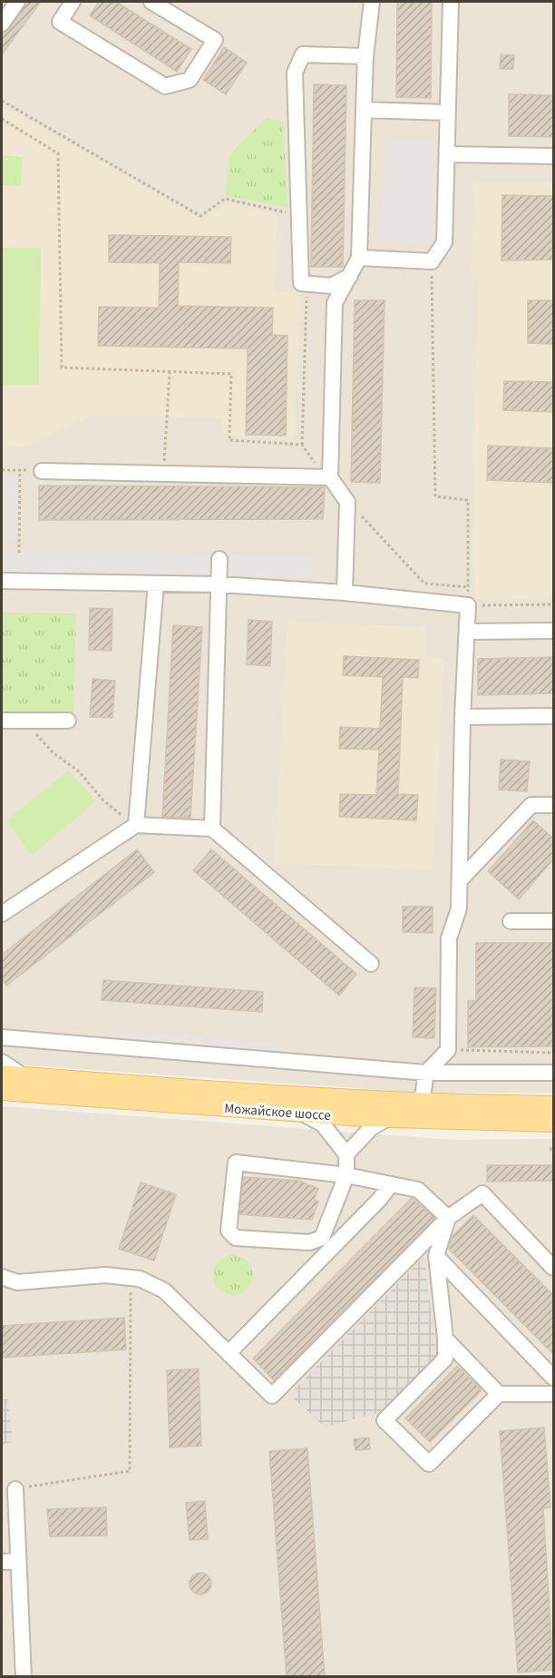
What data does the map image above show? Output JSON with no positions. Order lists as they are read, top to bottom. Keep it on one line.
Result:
{"streets":{"main road":["Можайское шоссе"]}}
